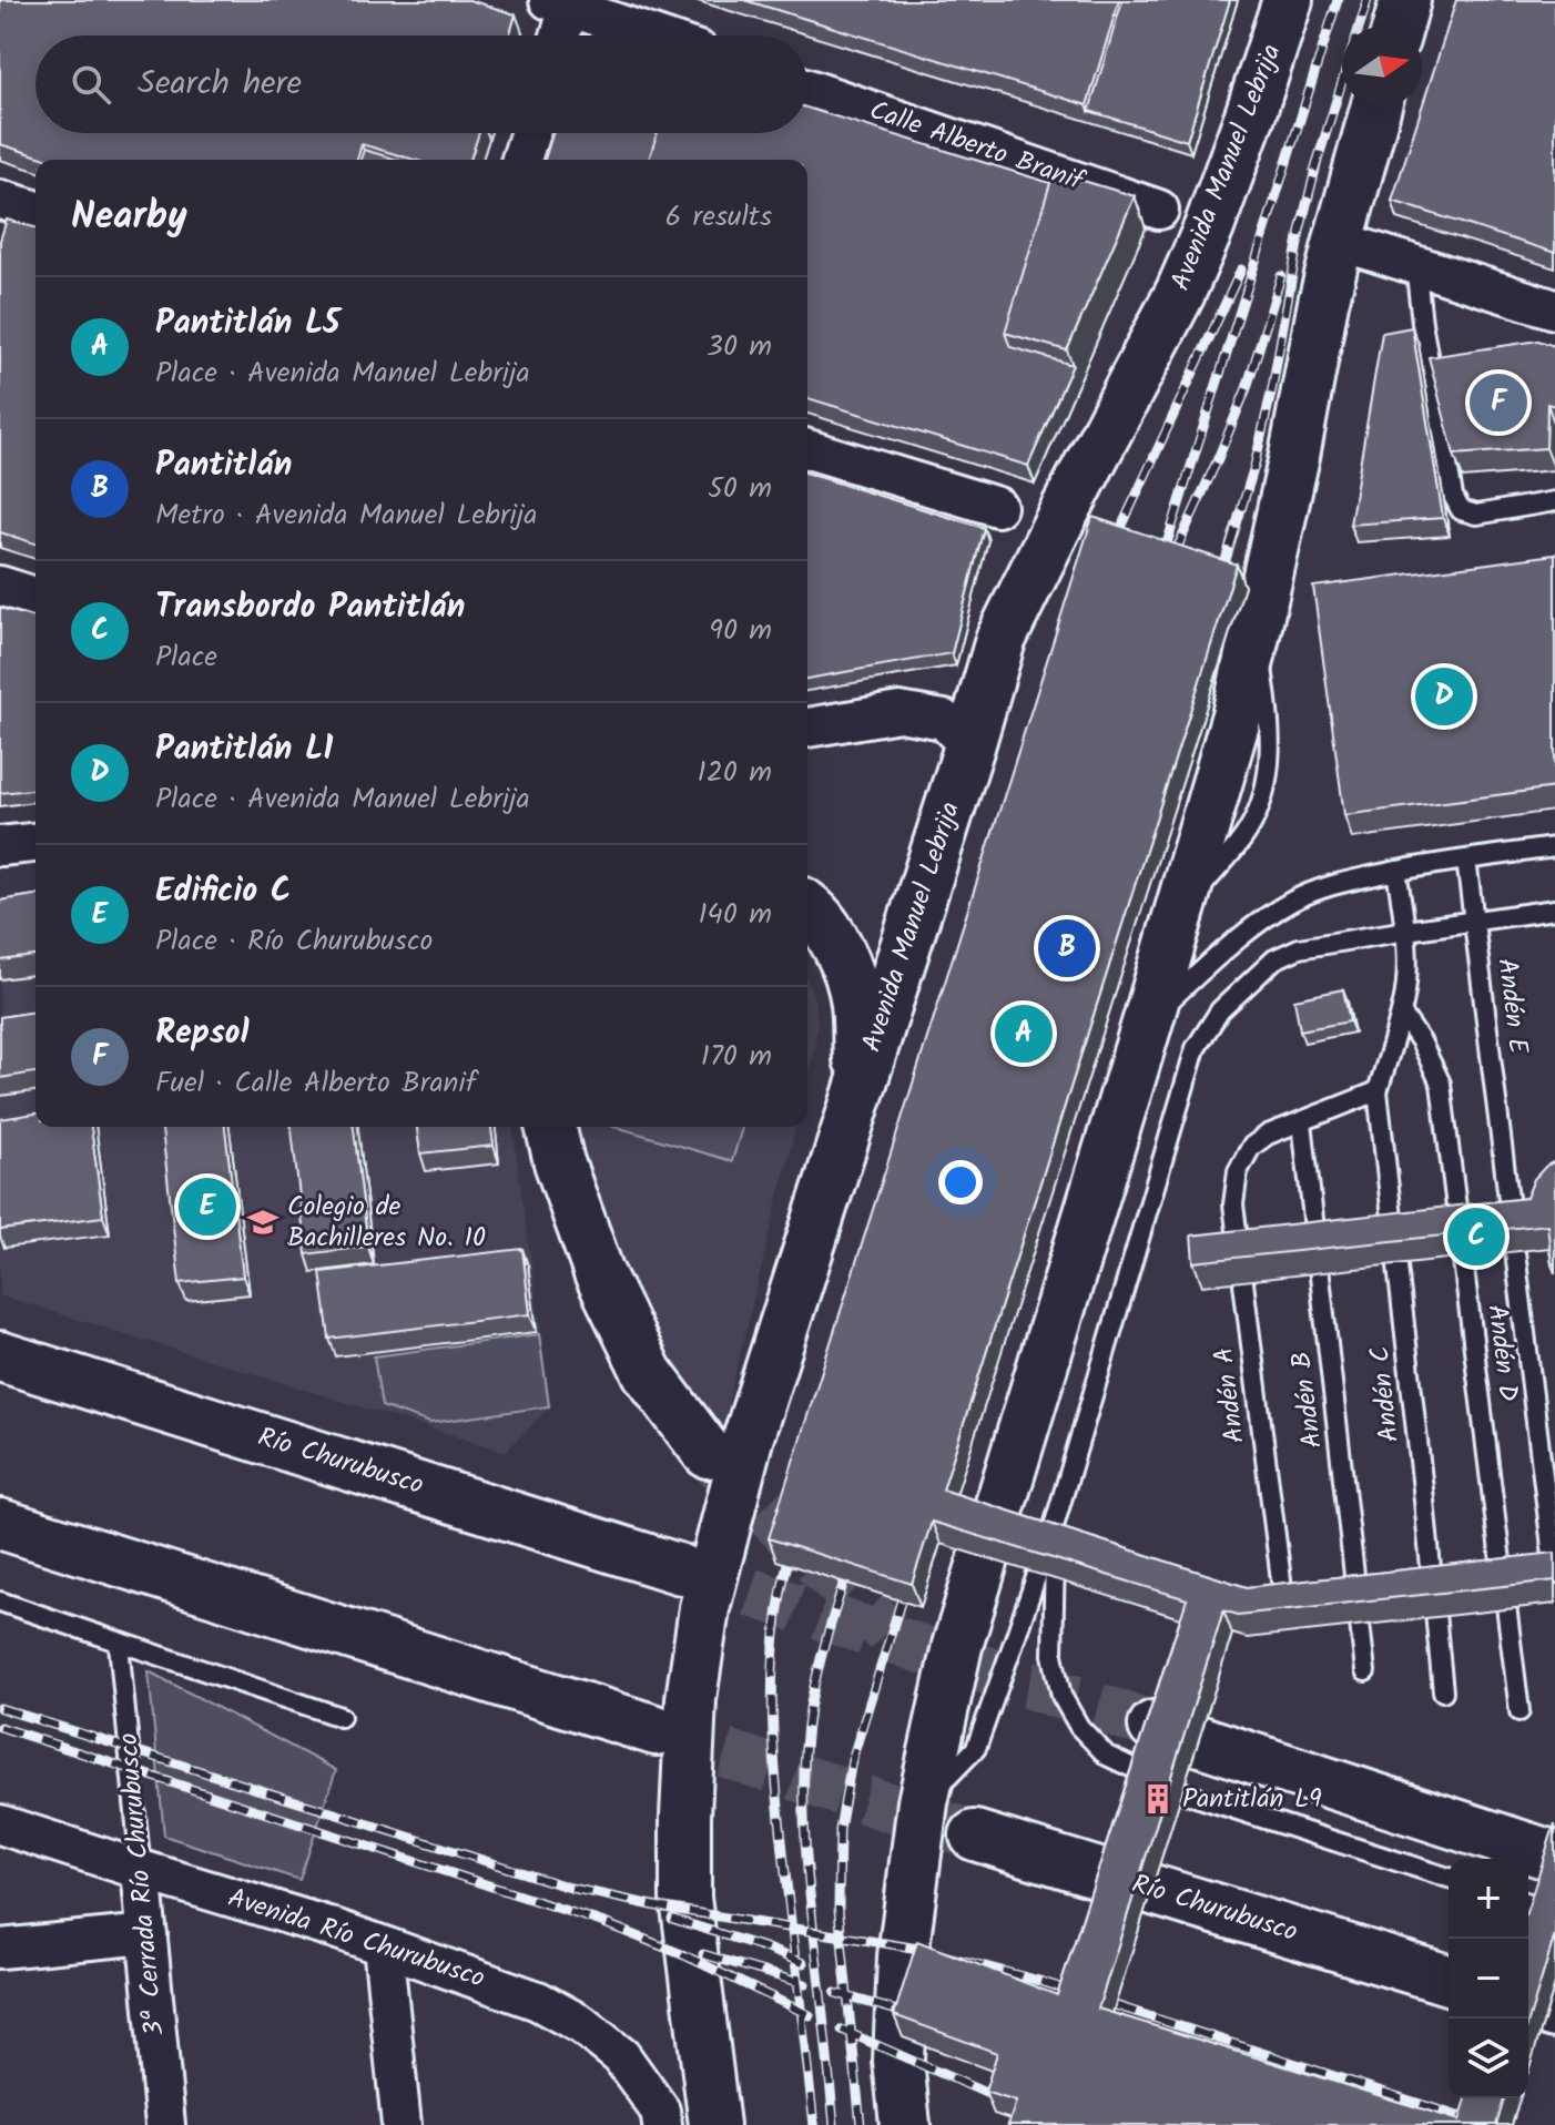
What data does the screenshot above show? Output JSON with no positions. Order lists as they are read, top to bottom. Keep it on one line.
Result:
{"streets":{"main road":["Avenida Manuel Lebrija","Río Churubusco"],"street":["Calle Alberto Branif","3ª Cerrada Río Churubusco","Avenida Río Churubusco"],"lane":["Andén E","Andén D","Andén C","Andén A","Andén B"]},"crossings":[["Andén A","Andén B"],["3ª Cerrada Río Churubusco","Avenida Río Churubusco"]],"places":{"school or university":["Colegio de Bachilleres No. 10"],"building":["Pantitlán L9"]},"north":"right","page":{"search":"Search here","heading":["Nearby","6 results"],"list":[{"mark":"A","name":"Pantitlán L5","note":"Place · Avenida Manuel Lebrija","value":"30 m"},{"mark":"B","name":"Pantitlán","note":"Metro · Avenida Manuel Lebrija","value":"50 m"},{"mark":"C","name":"Transbordo Pantitlán","note":"Place","value":"90 m"},{"mark":"D","name":"Pantitlán L1","note":"Place · Avenida Manuel Lebrija","value":"120 m"},{"mark":"E","name":"Edificio C","note":"Place · Río Churubusco","value":"140 m"},{"mark":"F","name":"Repsol","note":"Fuel · Calle Alberto Branif","value":"170 m"}],"pins":["F","D","B","A","E","C"],"map_buttons":["+","−"]}}
